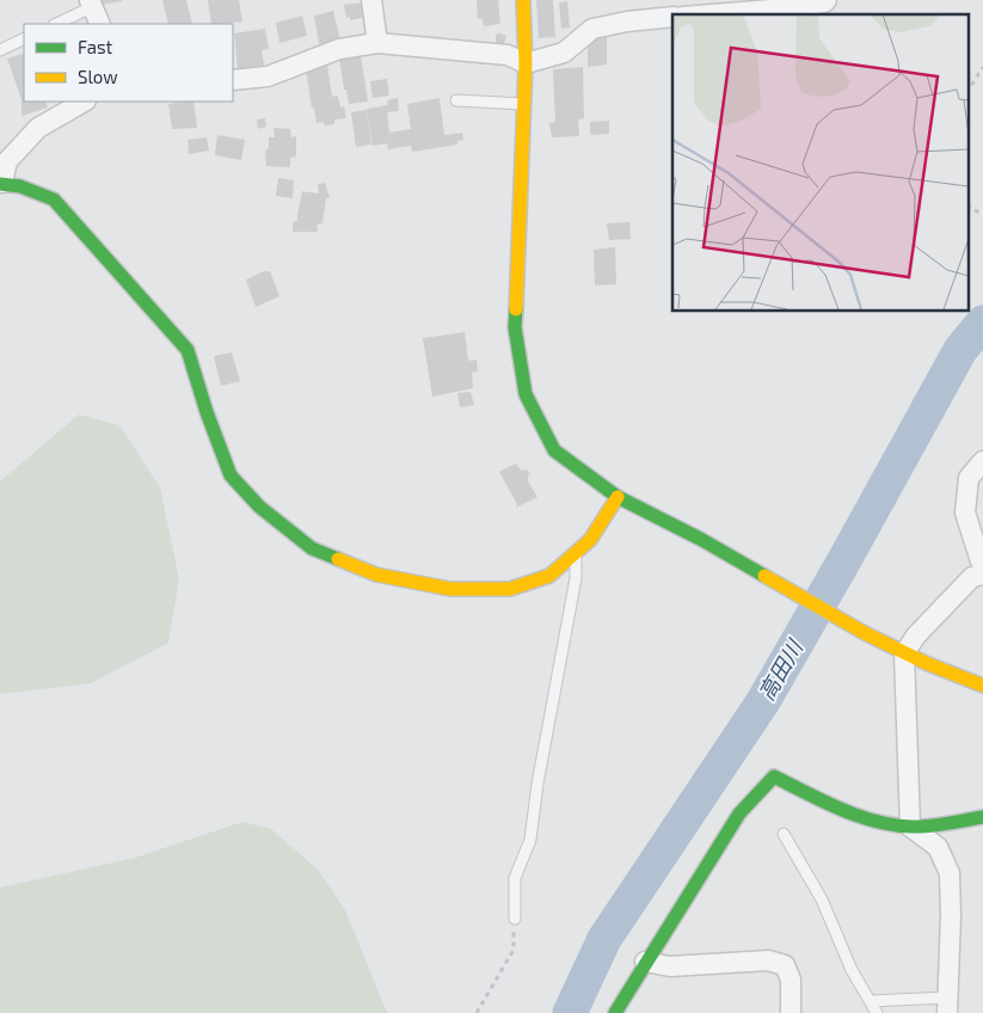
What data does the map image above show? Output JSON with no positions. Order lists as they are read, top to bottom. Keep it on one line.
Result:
{"water":["高田川"],"legend":["Fast","Slow"]}
